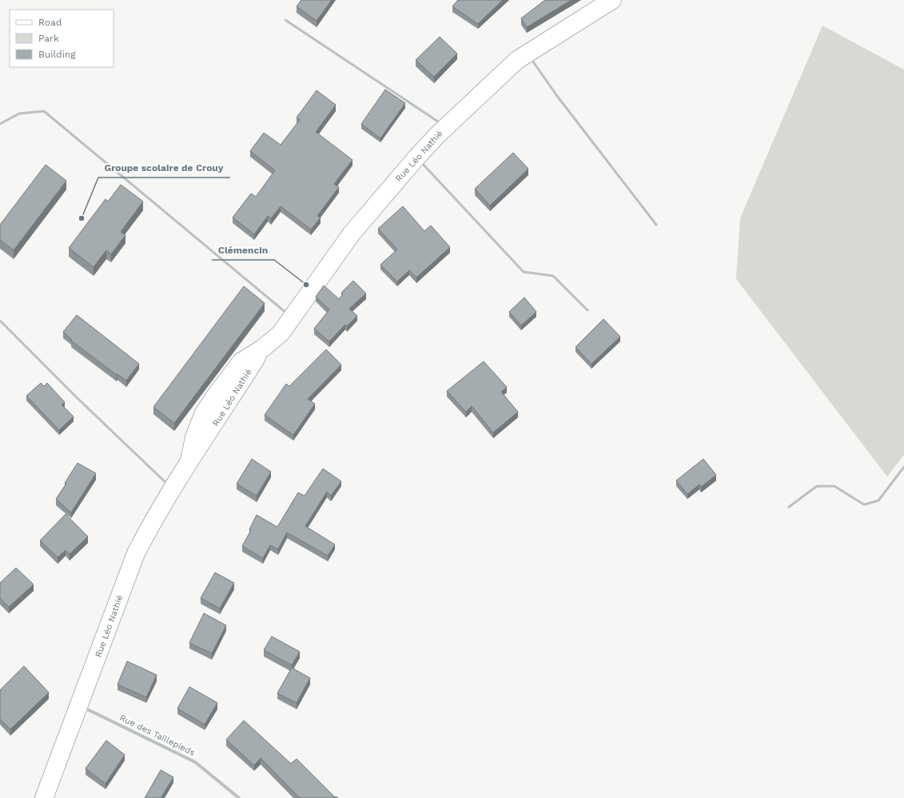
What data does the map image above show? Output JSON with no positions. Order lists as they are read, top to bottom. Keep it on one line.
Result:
{"streets":{"main road":["Rue Léo Nathié"],"street":["Rue des Taillepieds"]},"crossings":[["Rue Léo Nathié","Rue des Taillepieds"]],"places":["Groupe scolaire de Crouy","Clémencin"],"legend":["Road","Park","Building"]}
